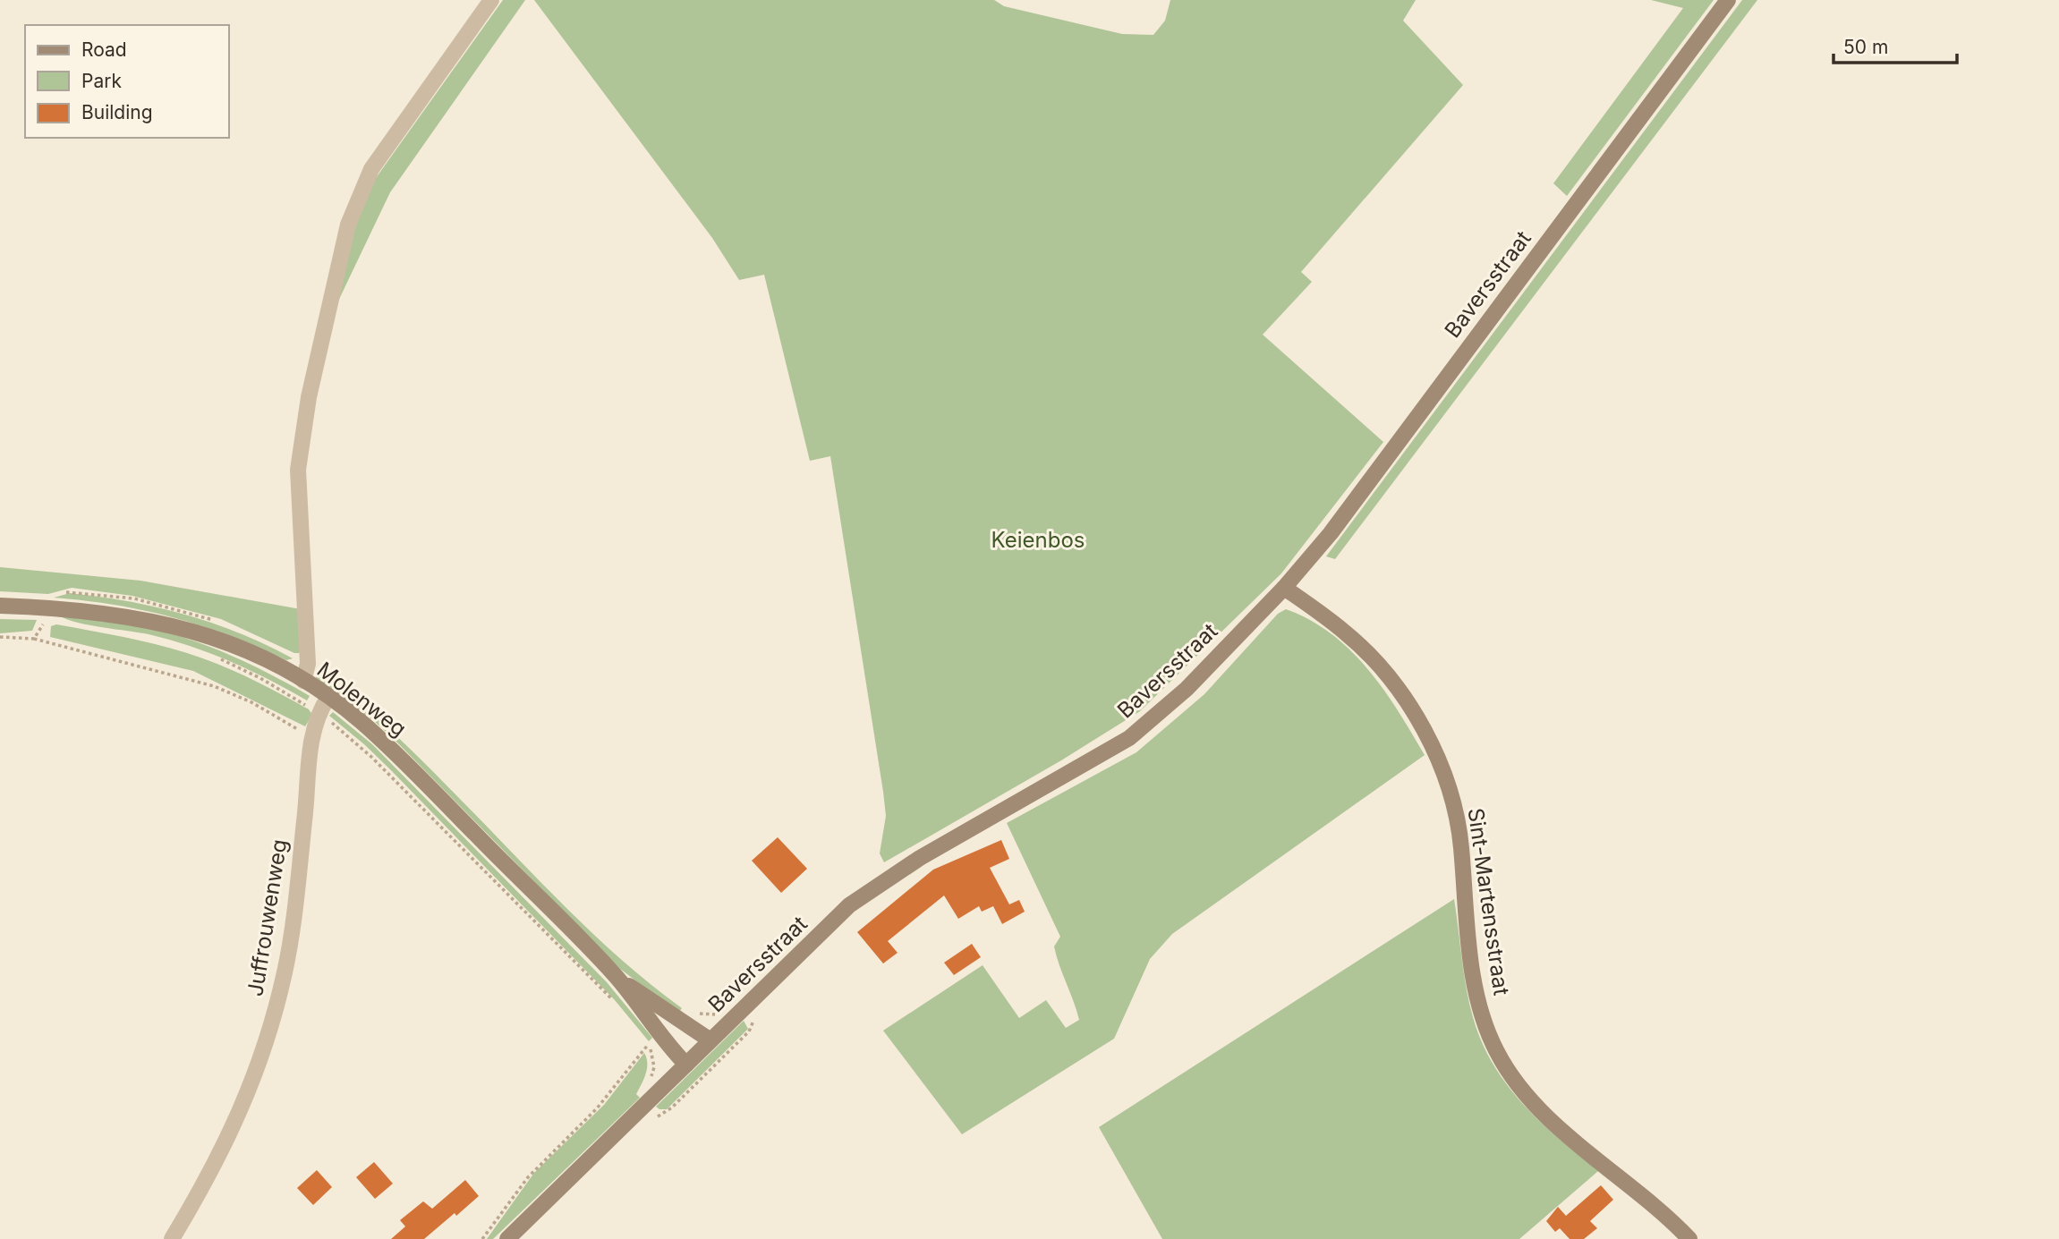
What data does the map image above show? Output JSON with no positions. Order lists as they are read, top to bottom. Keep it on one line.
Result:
{"streets":{"main road":["Baversstraat","Molenweg","Sint-Martensstraat"],"street":["Juffrouwenweg"]},"crossings":[["Baversstraat","Molenweg"],["Baversstraat","Sint-Martensstraat"],["Molenweg","Juffrouwenweg"]],"parks":["Keienbos"],"legend":["Road","Park","Building"],"scale_bar":"50 m"}
